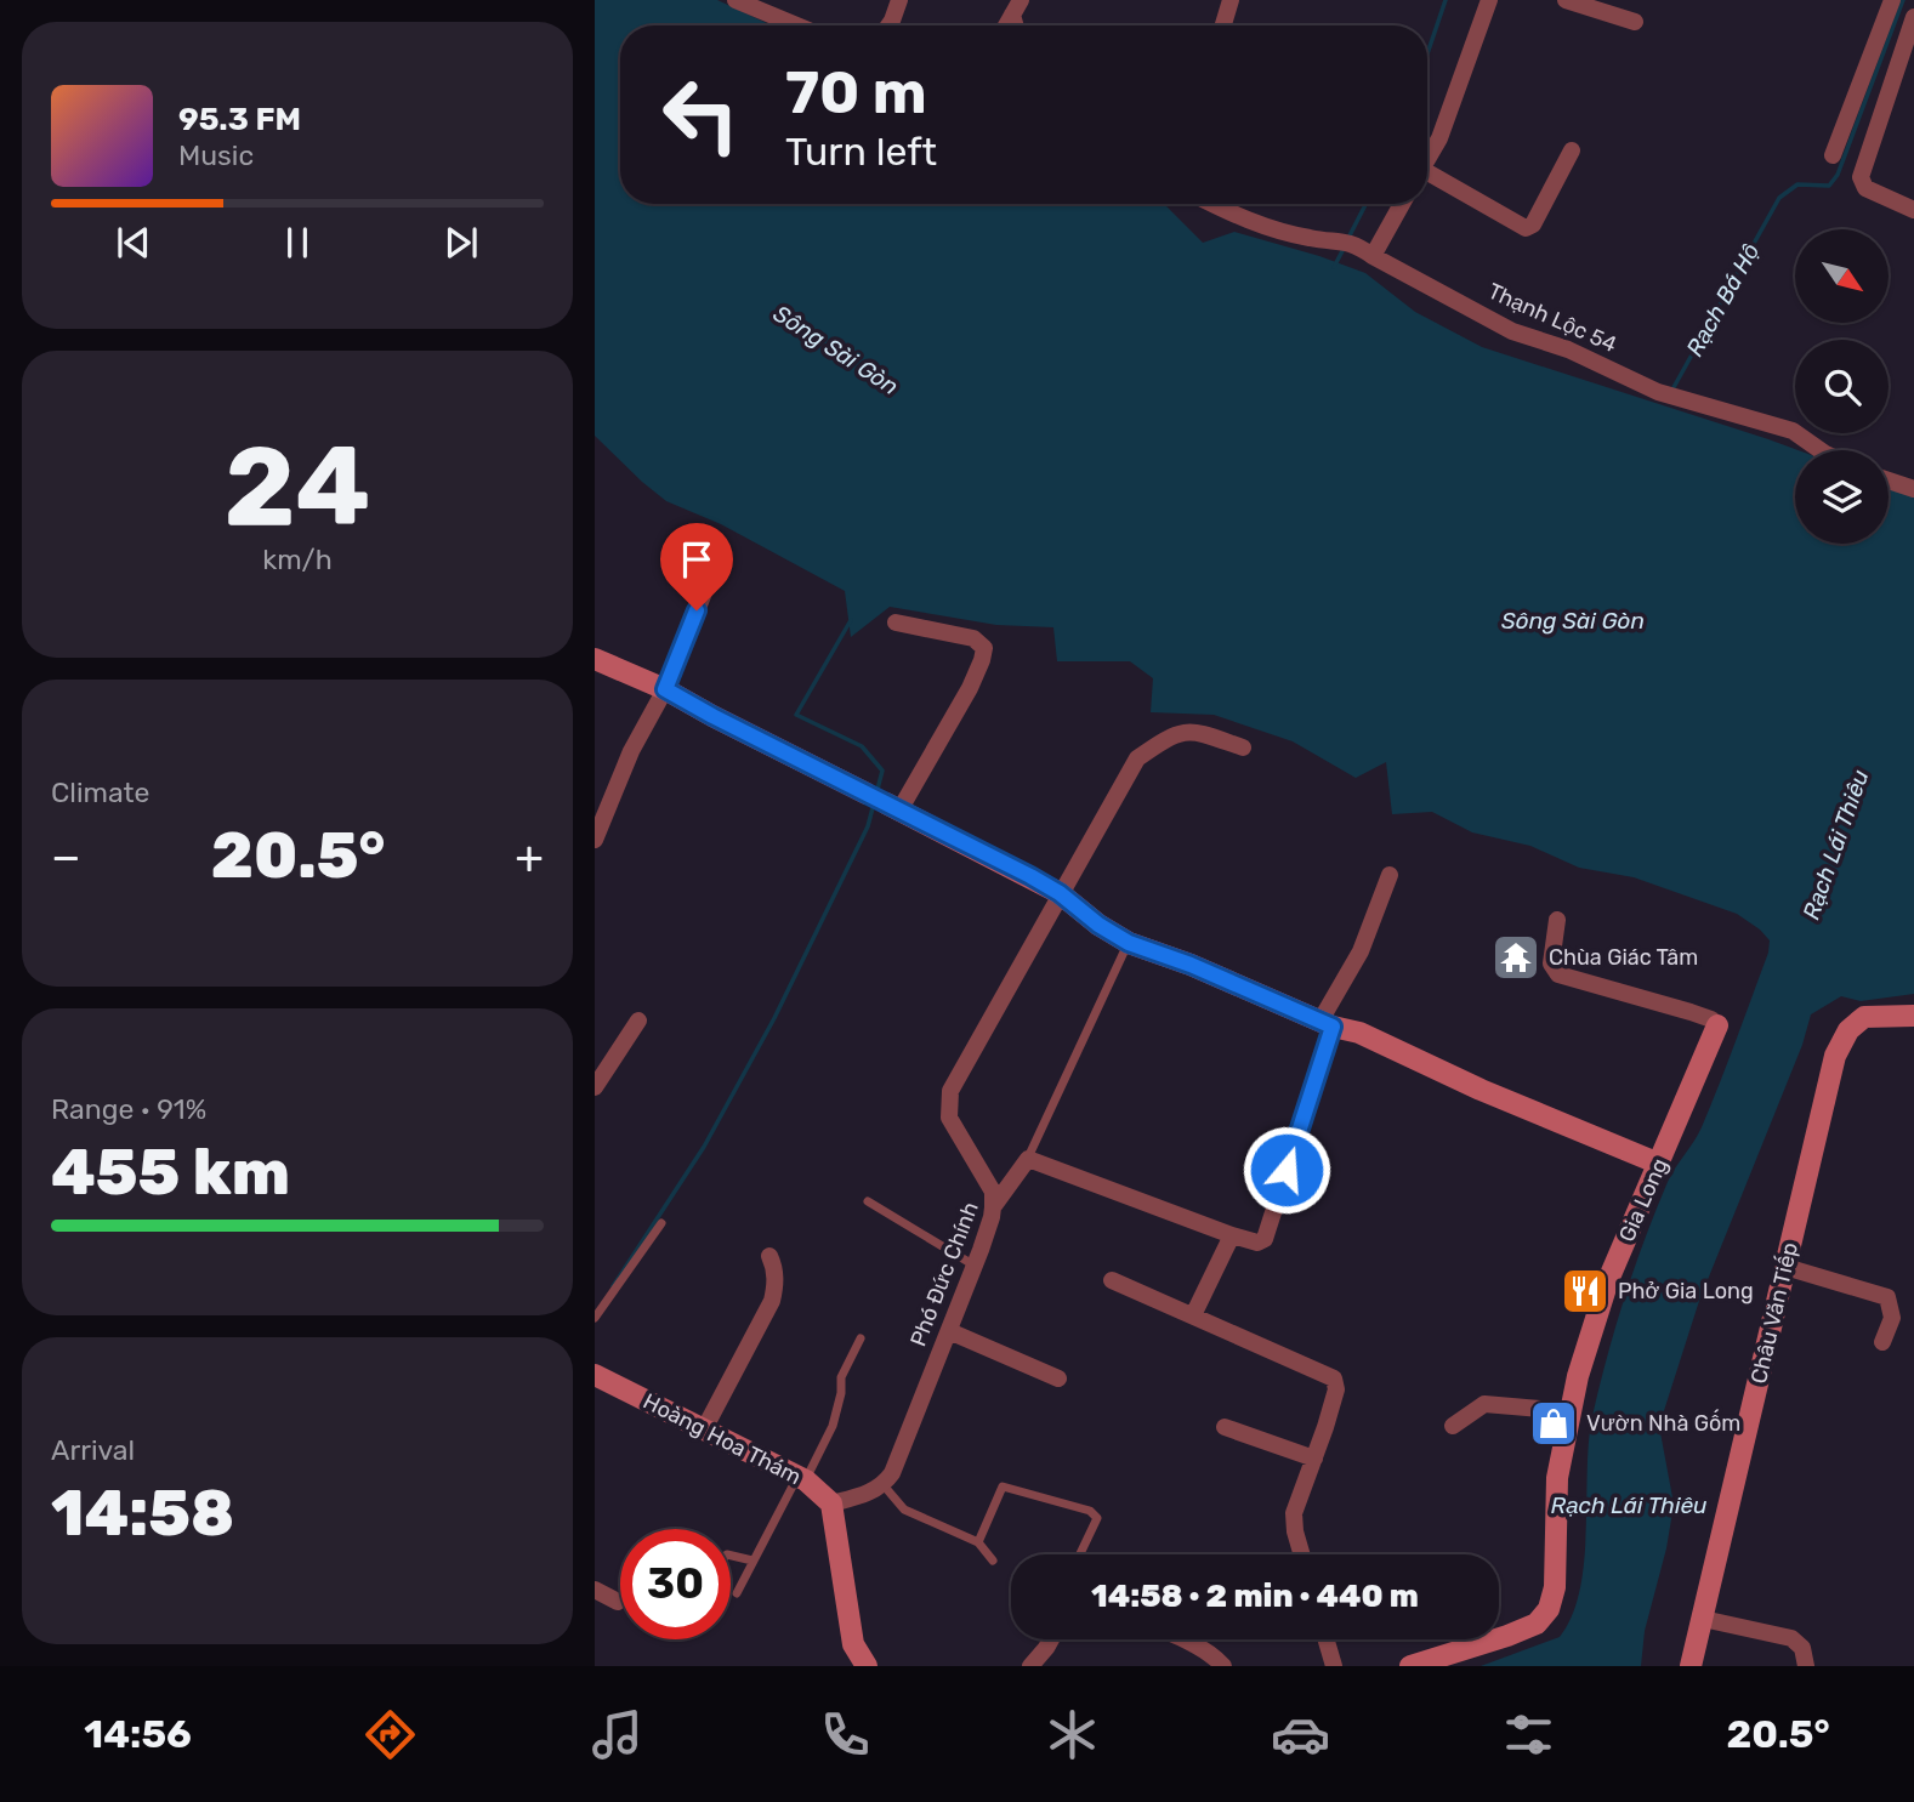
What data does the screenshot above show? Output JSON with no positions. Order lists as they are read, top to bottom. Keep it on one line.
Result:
{"streets":{"street":["Thạnh Lộc 54","Gia Long","Phó Đức Chính","Châu Văn Tiếp","Hoàng Hoa Thám"]},"water":["Rạch Bá Hộ","Sông Sài Gòn","Rạch Lái Thiêu"],"places":{"temple":["Chùa Giác Tâm"],"restaurant":["Phở Gia Long"],"shop":["Vườn Nhà Gốm"]},"north":"bottom right","page":{"turn":["70 m","Turn left"],"song":["95.3 FM","Music"],"tile":[["24","km/h"],"Climate",["Range · 91%","455 km"],["Arrival","14:58"]],"heat":["−","20.5°","+"],"limit":"30","trip":"14:58 · 2 min · 440 m","tabs":["14:56","20.5°"]}}
